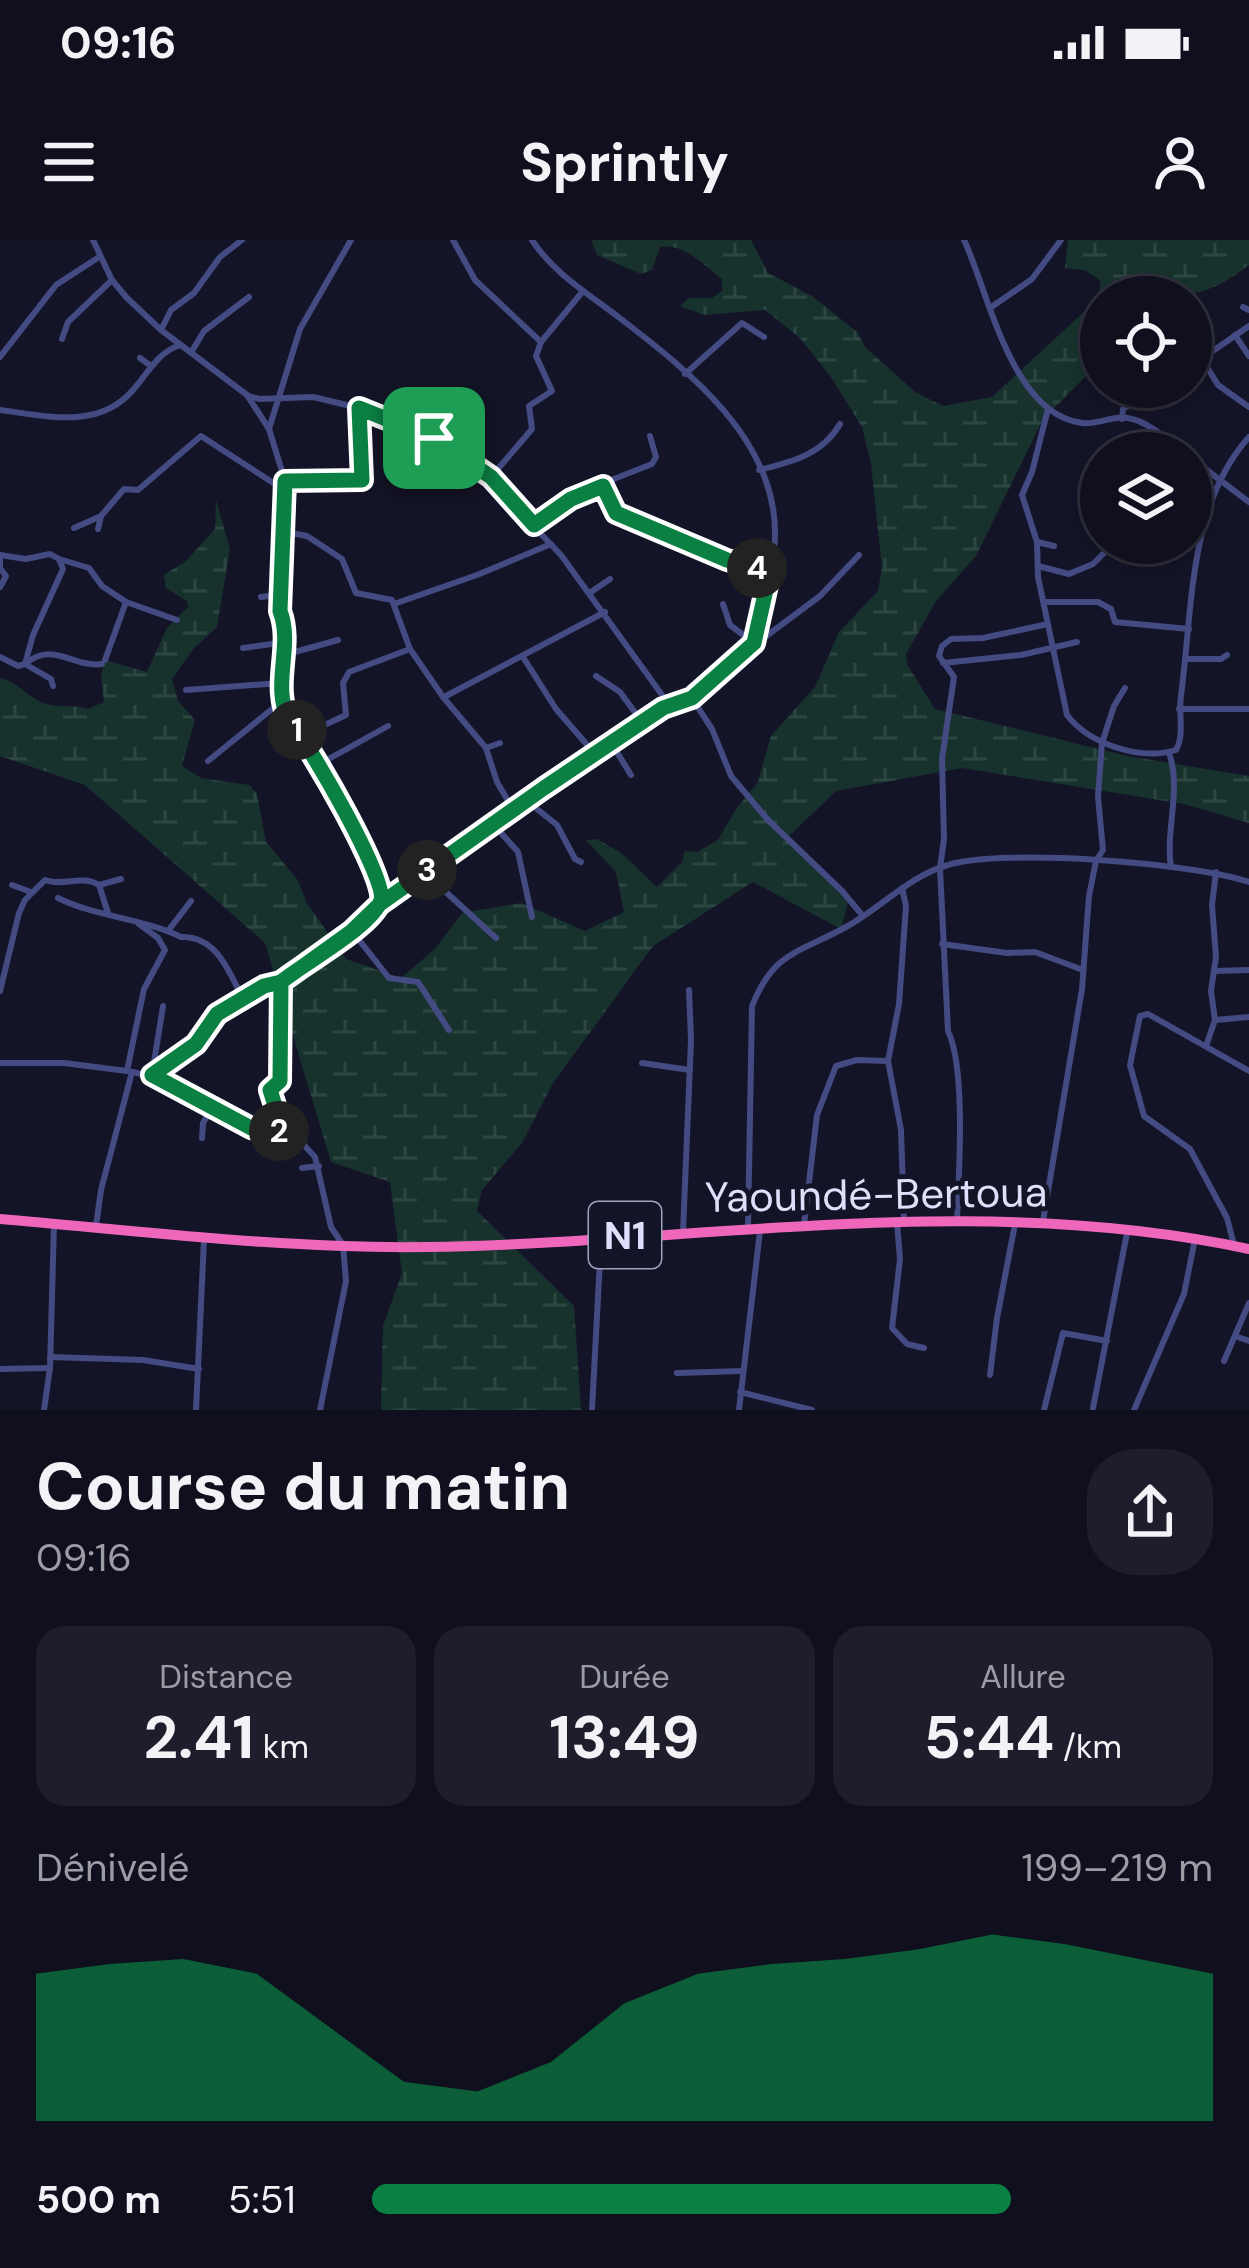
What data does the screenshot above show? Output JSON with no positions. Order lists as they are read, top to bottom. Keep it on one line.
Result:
{"streets":{"highway":["Yaoundé-Bertoua","N1"]},"page":{"status":"09:16","header":"Sprintly","pins":["4","1","3","2"],"heading":["Course du matin","09:16"],"stats":[["Distance","2.41 km"],["Durée","13:49"],["Allure","5:44 /km"]],"chart":["Dénivelé","199–219 m"],"list":[{"name":"500 m","note":"5:51"}]}}
